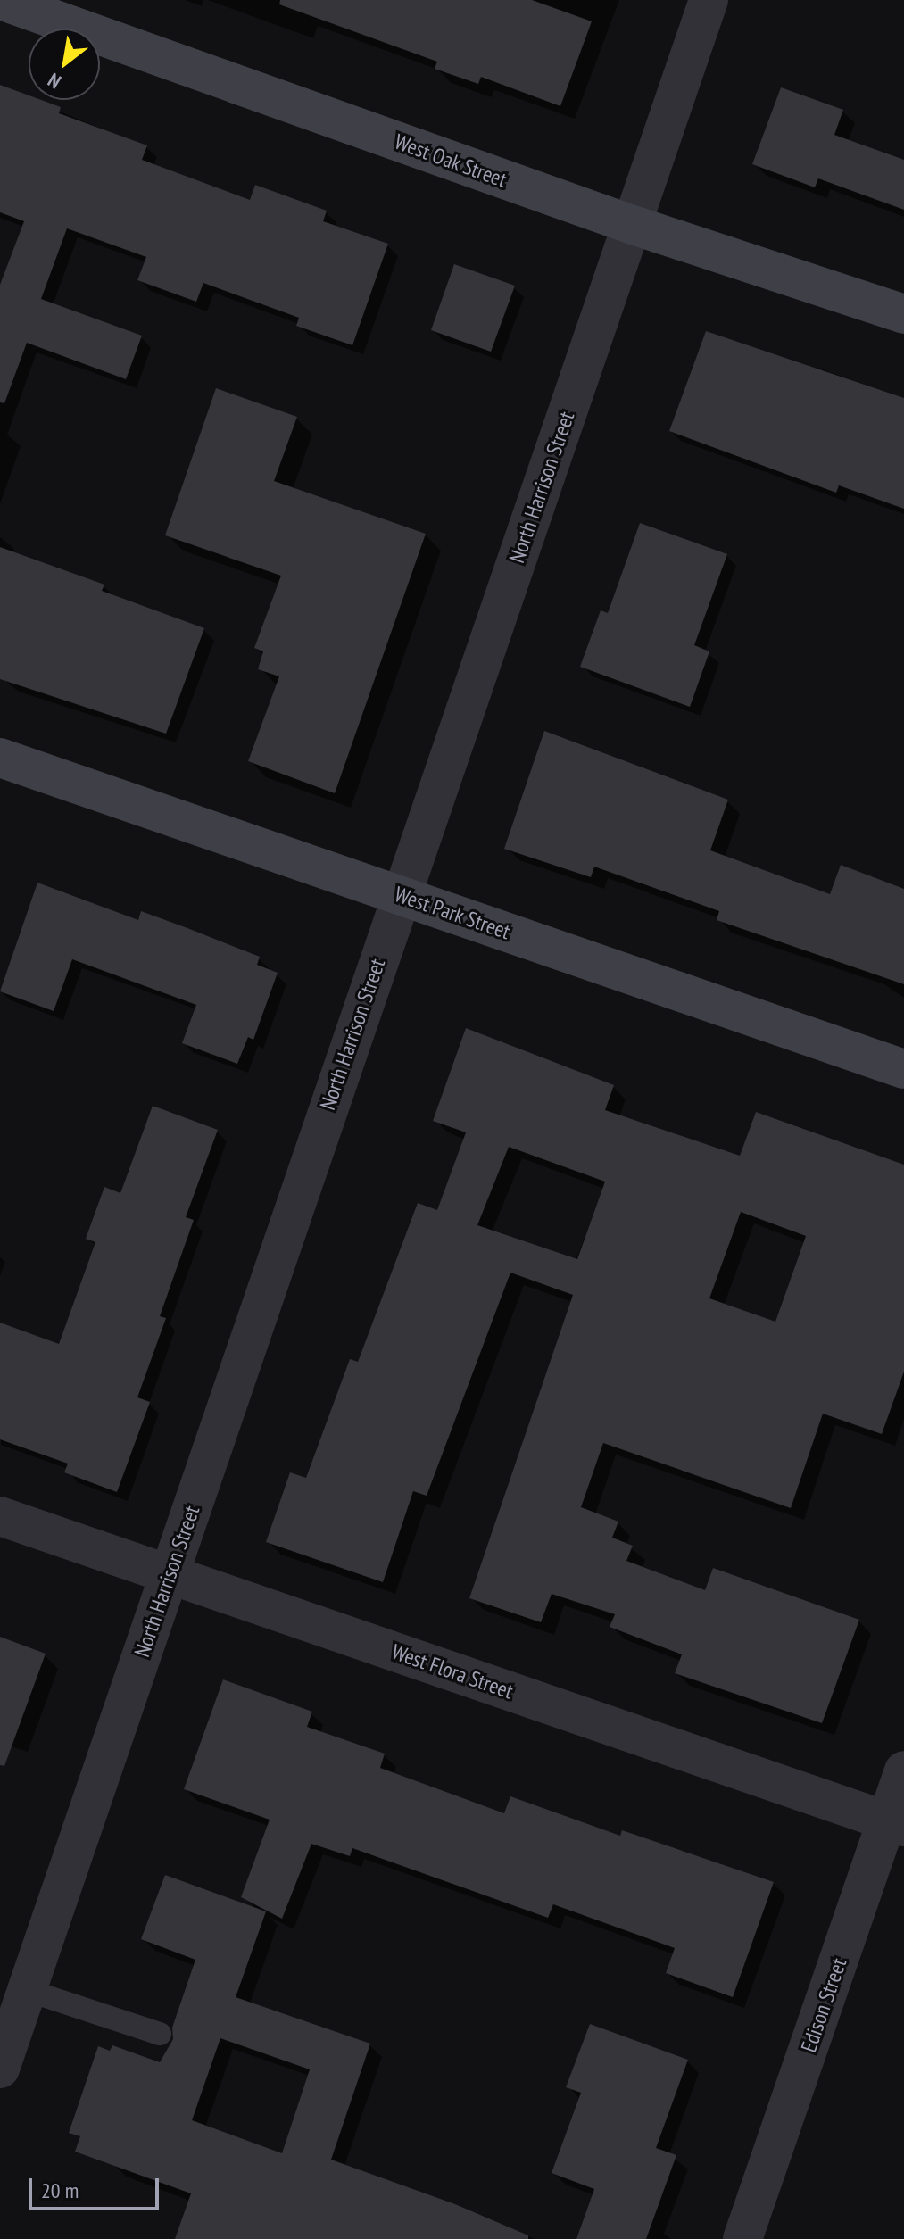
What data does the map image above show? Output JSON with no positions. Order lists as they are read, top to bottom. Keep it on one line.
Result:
{"streets":{"street":["West Oak Street","North Harrison Street","West Park Street","West Flora Street","Edison Street"]},"crossings":[["West Oak Street","North Harrison Street"],["North Harrison Street","West Park Street"],["North Harrison Street","West Flora Street"],["West Flora Street","Edison Street"]],"scale_bar":"20 m","north":"bottom left"}
